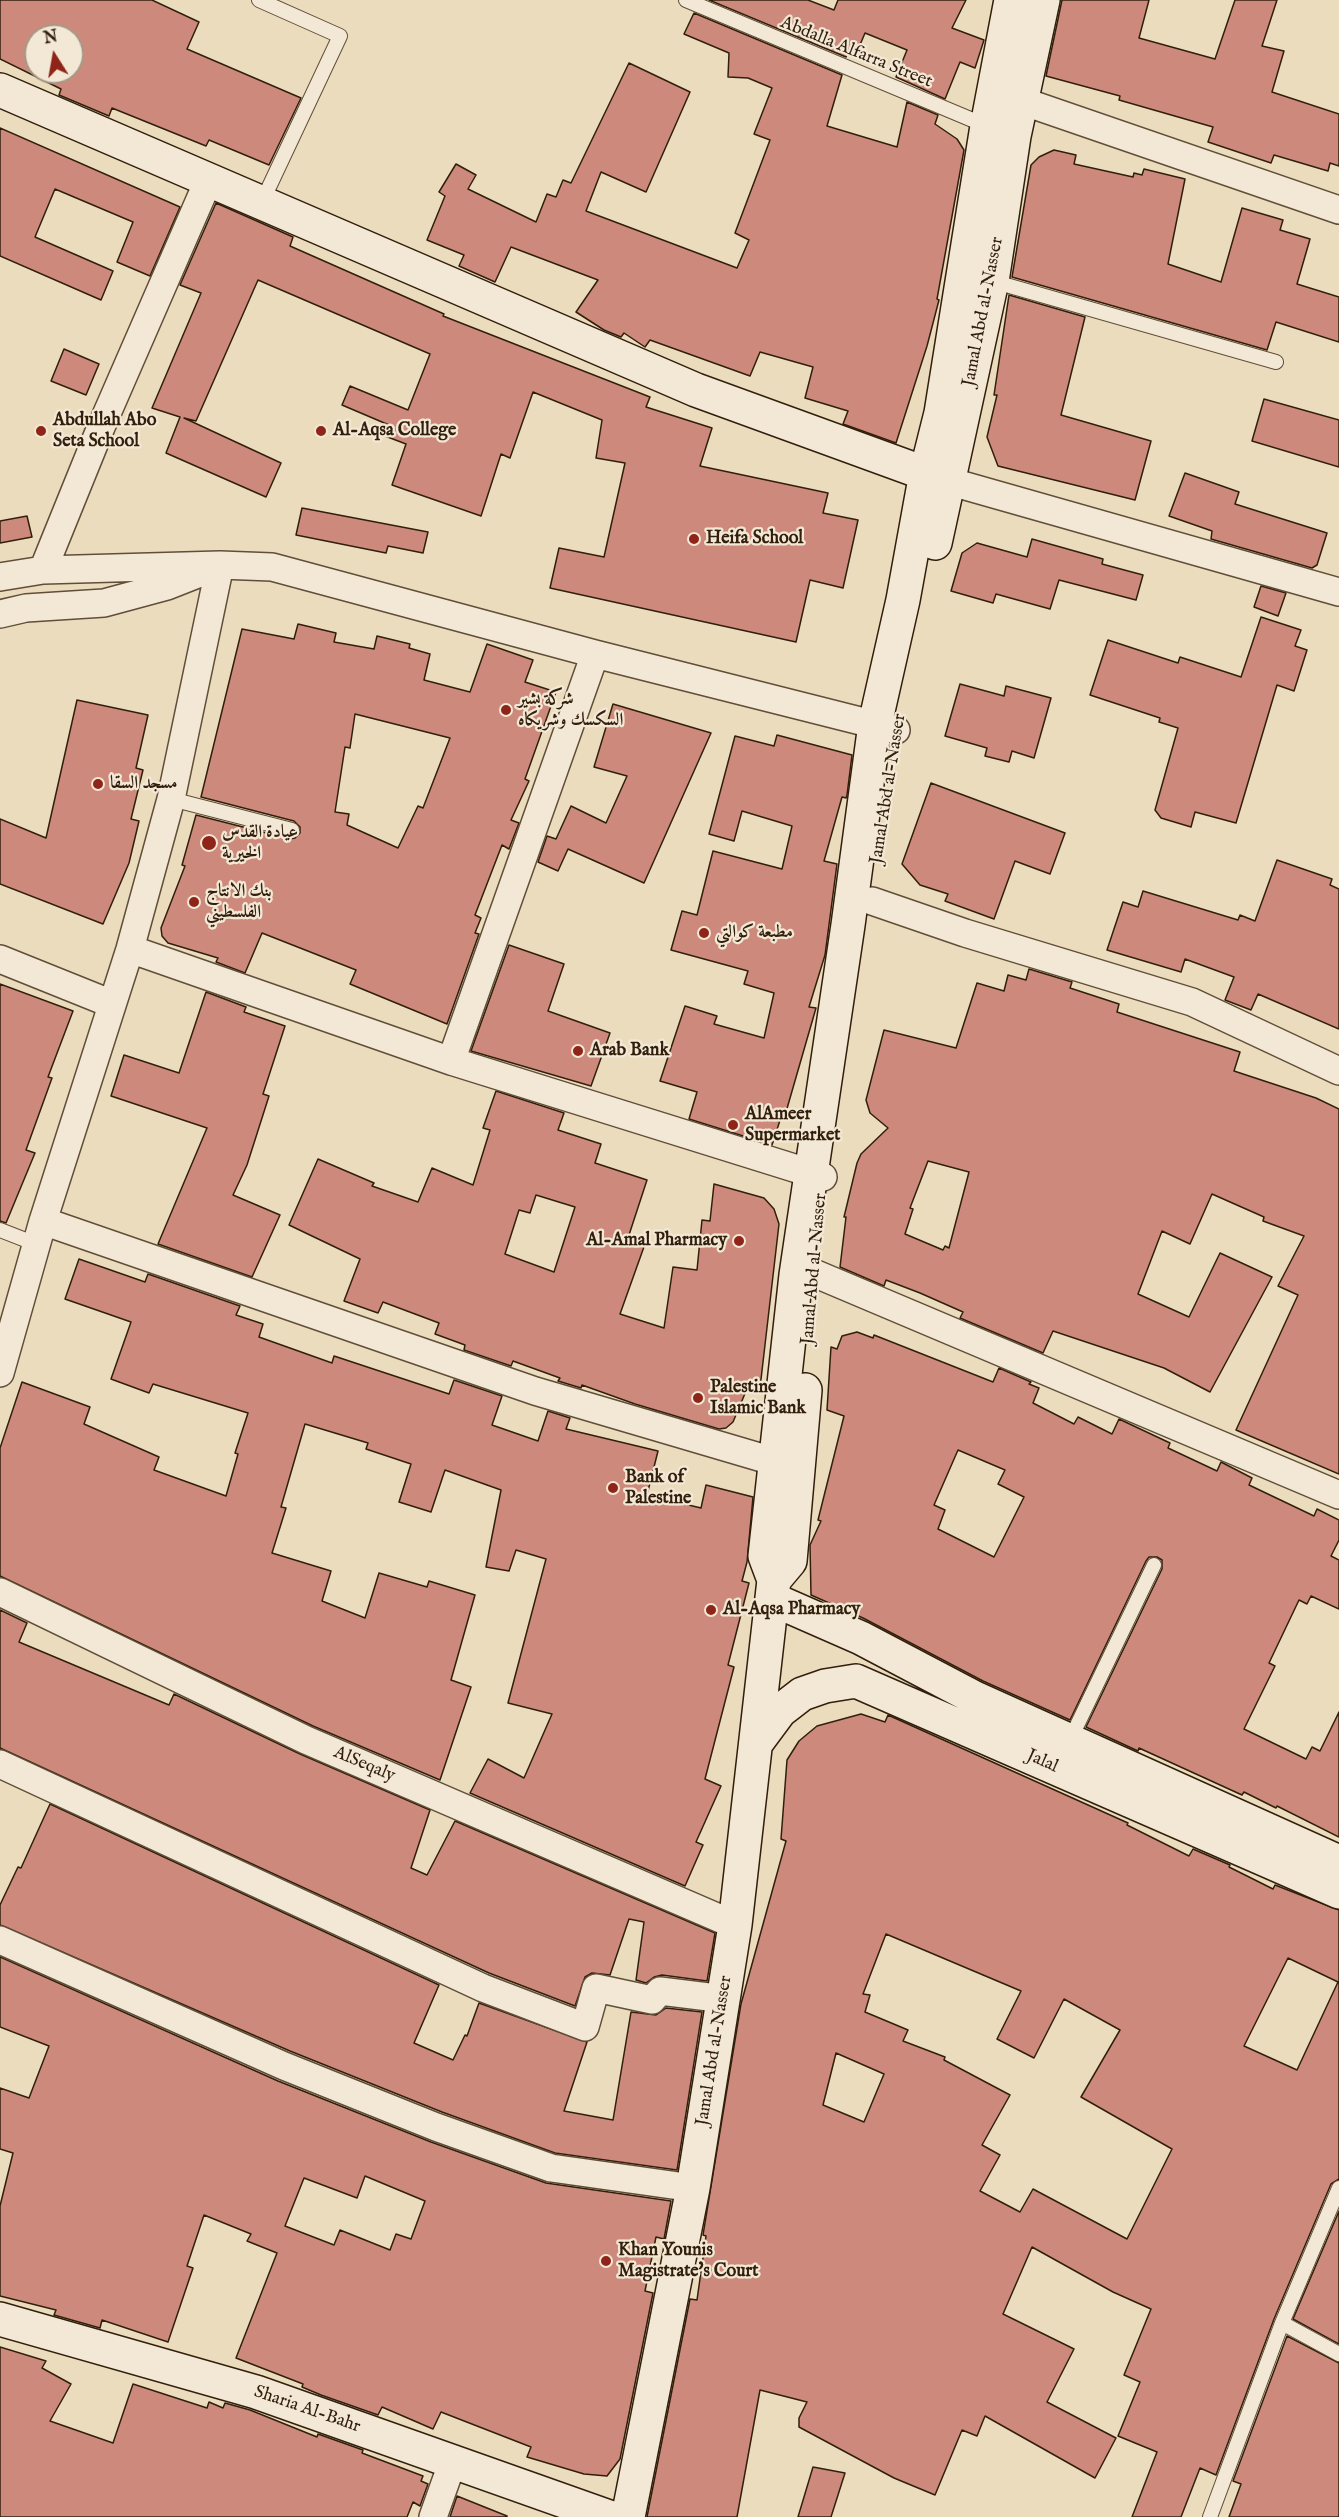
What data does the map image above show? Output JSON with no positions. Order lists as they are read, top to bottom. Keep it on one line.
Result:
{"streets":{"main road":["Jamal Abd al-Nasser","Jalal","Sharia Al-Bahr"],"street":["AlSeqaly"],"lane":["Abdalla Alfarra Street"]},"crossings":[["Abdalla Alfarra Street","Jamal Abd al-Nasser"],["Jamal Abd al-Nasser","Jalal"],["Jamal Abd al-Nasser","AlSeqaly"]],"places":["ِAbdullah Abo Seta School","Al-Aqsa College","Heifa School","شركة بشير السكسك وشريكاه","مسجد السقا","عيادة القدس الخيرية","بنك الانتاج الفلسطيني","مطبعة كوالتي","Arab Bank","AlAmeer Supermarket","Al-Amal Pharmacy","Palestine Islamic Bank","Bank of Palestine","Al-Aqsa Pharmacy","Khan Younis Magistrate's Court"],"north":"top"}
